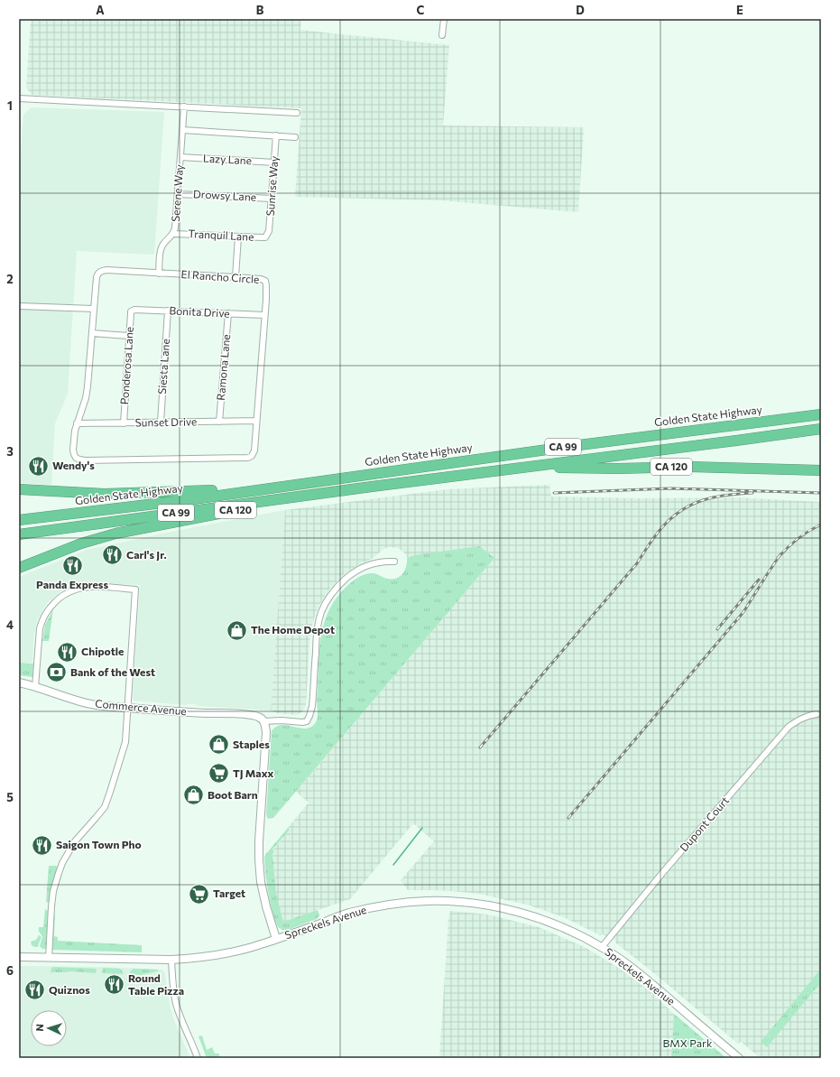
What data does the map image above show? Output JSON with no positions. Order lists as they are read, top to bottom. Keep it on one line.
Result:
{"streets":{"highway":["Golden State Highway","CA 99","CA 120"],"street":["Lazy Lane","Sunrise Way","Serene Way","Drowsy Lane","Tranquil Lane","El Rancho Circle","Bonita Drive","Ponderosa Lane","Siesta Lane","Ramona Lane","Sunset Drive","Commerce Avenue","Dupont Court","Spreckels Avenue"]},"crossings":[["Lazy Lane","Sunrise Way"],["Lazy Lane","Serene Way"],["Sunrise Way","Drowsy Lane"],["Sunrise Way","Tranquil Lane"],["Serene Way","Drowsy Lane"],["Serene Way","Tranquil Lane"],["Serene Way","El Rancho Circle"],["El Rancho Circle","Bonita Drive"],["El Rancho Circle","Sunset Drive"],["Bonita Drive","Ponderosa Lane"],["Bonita Drive","Siesta Lane"],["Bonita Drive","Ramona Lane"],["Ponderosa Lane","Sunset Drive"],["Siesta Lane","Sunset Drive"],["Ramona Lane","Sunset Drive"],["Golden State Highway","CA 120"],["CA 99","CA 120"],["Dupont Court","Spreckels Avenue"]],"parks":["BMX Park"],"places":{"restaurant":["Wendy's","Carl's Jr.","Panda Express","Chipotle","Saigon Town Pho","Round Table Pizza","Quiznos"],"shop":["The Home Depot","Staples","Boot Barn"],"bank":["Bank of the West"],"supermarket":["TJ Maxx","Target"]},"north":"left","grid":{"columns":["A","B","C","D","E"],"rows":["1","2","3","4","5","6"]}}
